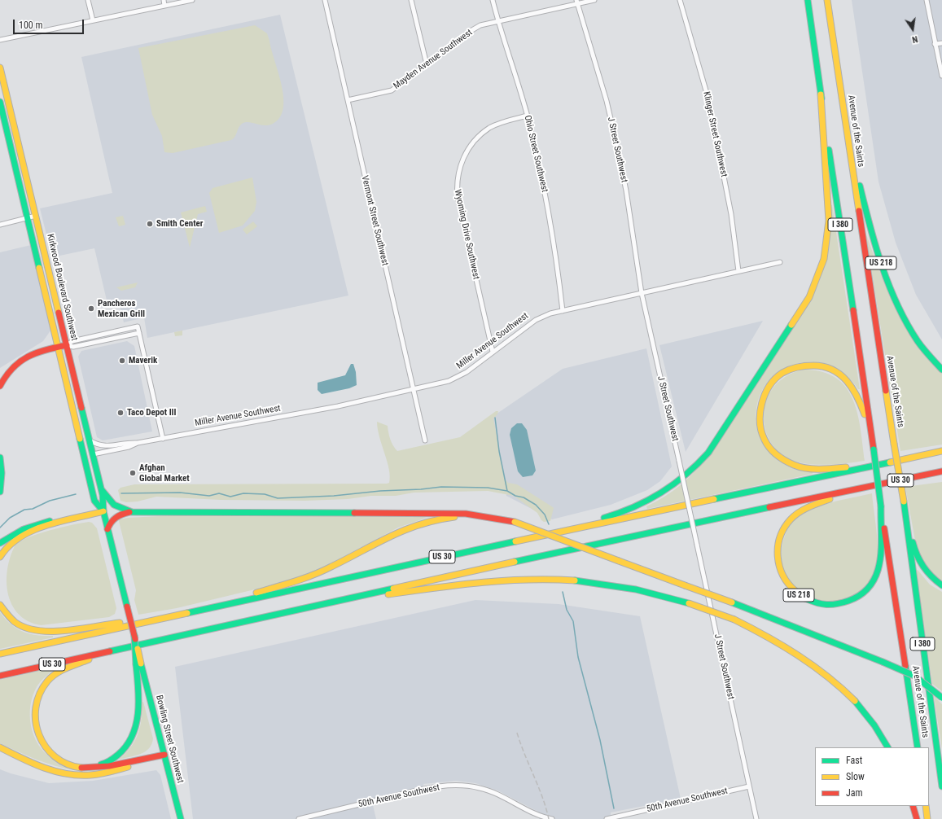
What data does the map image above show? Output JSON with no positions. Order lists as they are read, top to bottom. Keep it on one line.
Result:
{"streets":{"main road":["Avenue of the Saints","I 380","US 218","Kirkwood Boulevard Southwest","US 30","Bowling Street Southwest"],"street":["Mayden Avenue Southwest","Klinger Street Southwest","J Street Southwest","Ohio Street Southwest","Vermont Street Southwest","Wyoming Drive Southwest","Miller Avenue Southwest","50th Avenue Southwest"]},"crossings":[["Mayden Avenue Southwest","J Street Southwest"],["Mayden Avenue Southwest","Ohio Street Southwest"],["Mayden Avenue Southwest","Vermont Street Southwest"],["Avenue of the Saints","US 218"],["Klinger Street Southwest","Miller Avenue Southwest"],["J Street Southwest","Miller Avenue Southwest"],["J Street Southwest","50th Avenue Southwest"],["Ohio Street Southwest","Wyoming Drive Southwest"],["Ohio Street Southwest","Miller Avenue Southwest"],["Vermont Street Southwest","Miller Avenue Southwest"],["Wyoming Drive Southwest","Miller Avenue Southwest"],["US 218","US 30"],["Kirkwood Boulevard Southwest","Miller Avenue Southwest"],["Kirkwood Boulevard Southwest","Bowling Street Southwest"]],"places":["Smith Center","Pancheros Mexican Grill","Maverik","Taco Depot III","Afghan Global Market"],"legend":["Fast","Slow","Jam"],"scale_bar":"100 m","north":"bottom"}
